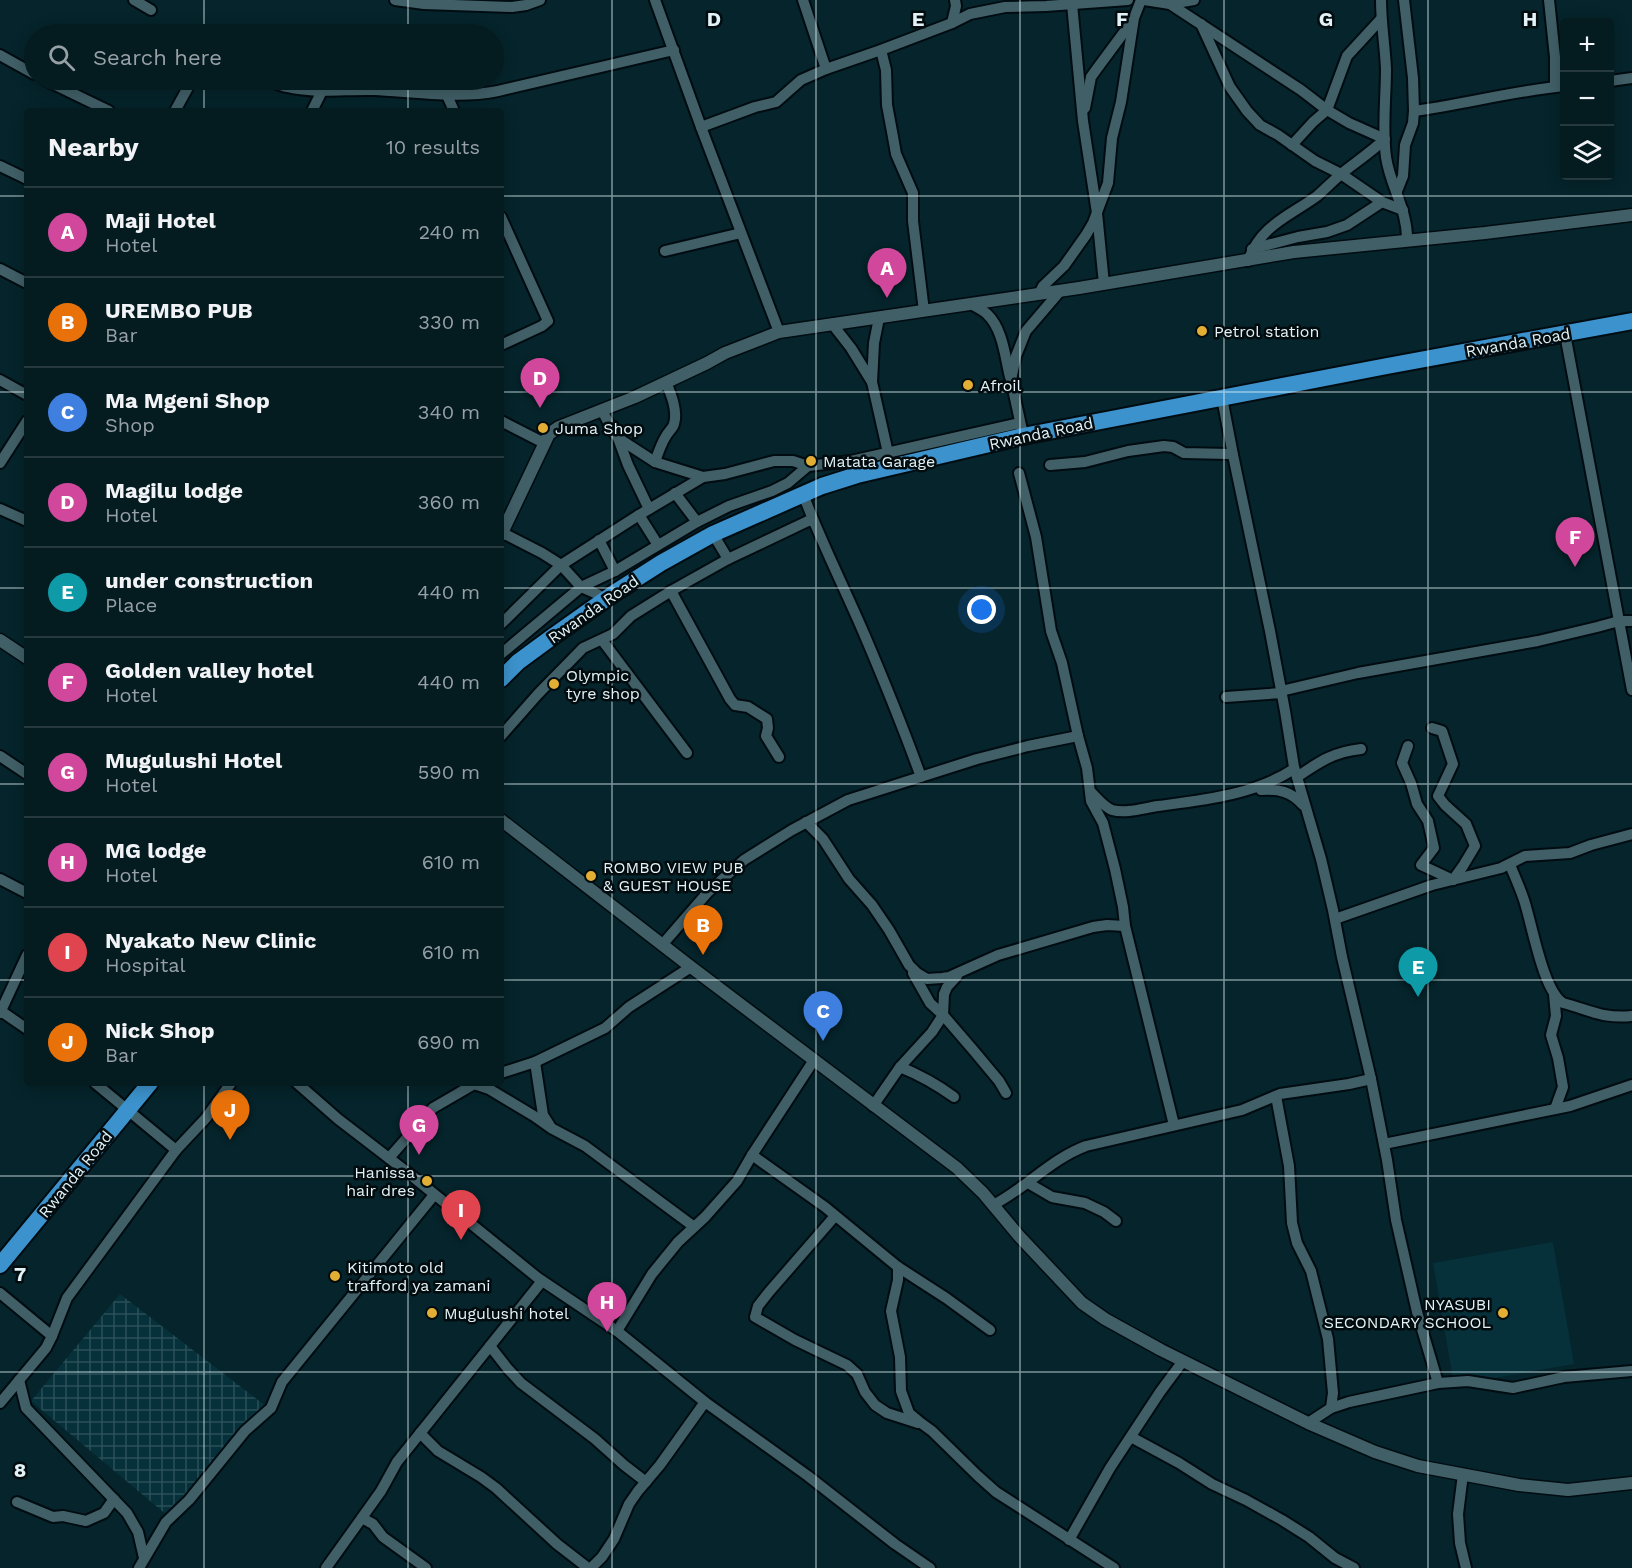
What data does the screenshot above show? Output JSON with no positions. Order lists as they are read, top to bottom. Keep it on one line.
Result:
{"streets":{"highway":["Rwanda Road"]},"places":["Petrol station","Afroil","Juma Shop","Matata Garage","Olympic tyre shop","ROMBO VIEW PUB & GUEST HOUSE","Hanissa hair dres","Kitimoto old trafford ya zamani","Mugulushi hotel","NYASUBI SECONDARY SCHOOL"],"page":{"map_buttons":["+","−"],"search":"Search here","heading":["Nearby","10 results"],"list":[{"mark":"A","name":"Maji Hotel","note":"Hotel","value":"240 m"},{"mark":"B","name":"UREMBO PUB","note":"Bar","value":"330 m"},{"mark":"C","name":"Ma Mgeni Shop","note":"Shop","value":"340 m"},{"mark":"D","name":"Magilu lodge","note":"Hotel","value":"360 m"},{"mark":"E","name":"under construction","note":"Place","value":"440 m"},{"mark":"F","name":"Golden valley hotel","note":"Hotel","value":"440 m"},{"mark":"G","name":"Mugulushi Hotel","note":"Hotel","value":"590 m"},{"mark":"H","name":"MG lodge","note":"Hotel","value":"610 m"},{"mark":"I","name":"Nyakato New Clinic","note":"Hospital","value":"610 m"},{"mark":"J","name":"Nick Shop","note":"Bar","value":"690 m"}],"pins":["A","D","F","B","E","C","J","G","I","H"]},"grid":{"columns":["D","E","F","G","H"],"rows":["7","8"]}}
